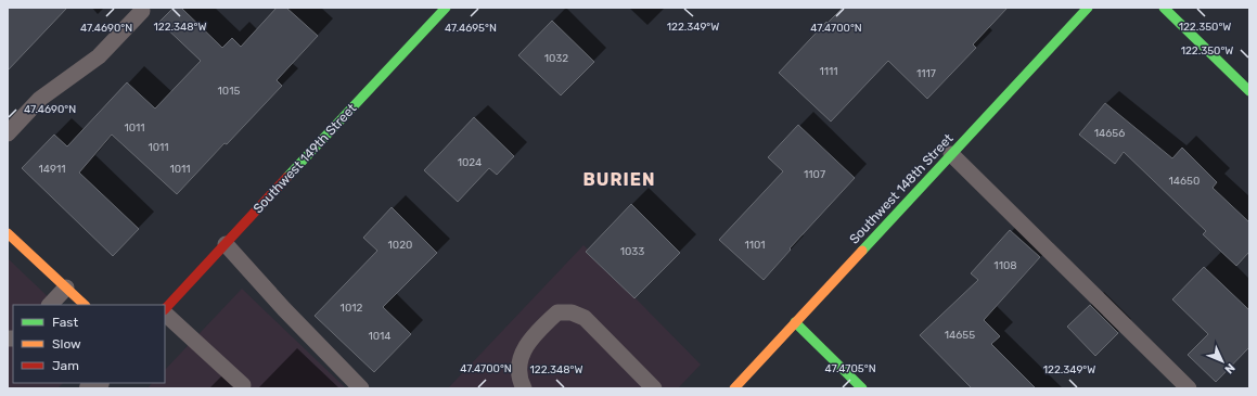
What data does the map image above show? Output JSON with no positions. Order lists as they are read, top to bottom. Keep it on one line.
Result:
{"streets":{"street":["Southwest 149th Street","Southwest 148th Street"]},"districts":["BURIEN"],"house_numbers":["1032","1111","1117","1015","1011","14656","1011","1024","14911","1011","1107","14650","1020","1101","1033","1108","1012","14655","1014"],"legend":["Fast","Slow","Jam"],"north":"bottom right","coordinates":["122.350°W","122.348°W","122.349°W","47.4690°N","47.4695°N","47.4700°N","47.4705°N"]}
